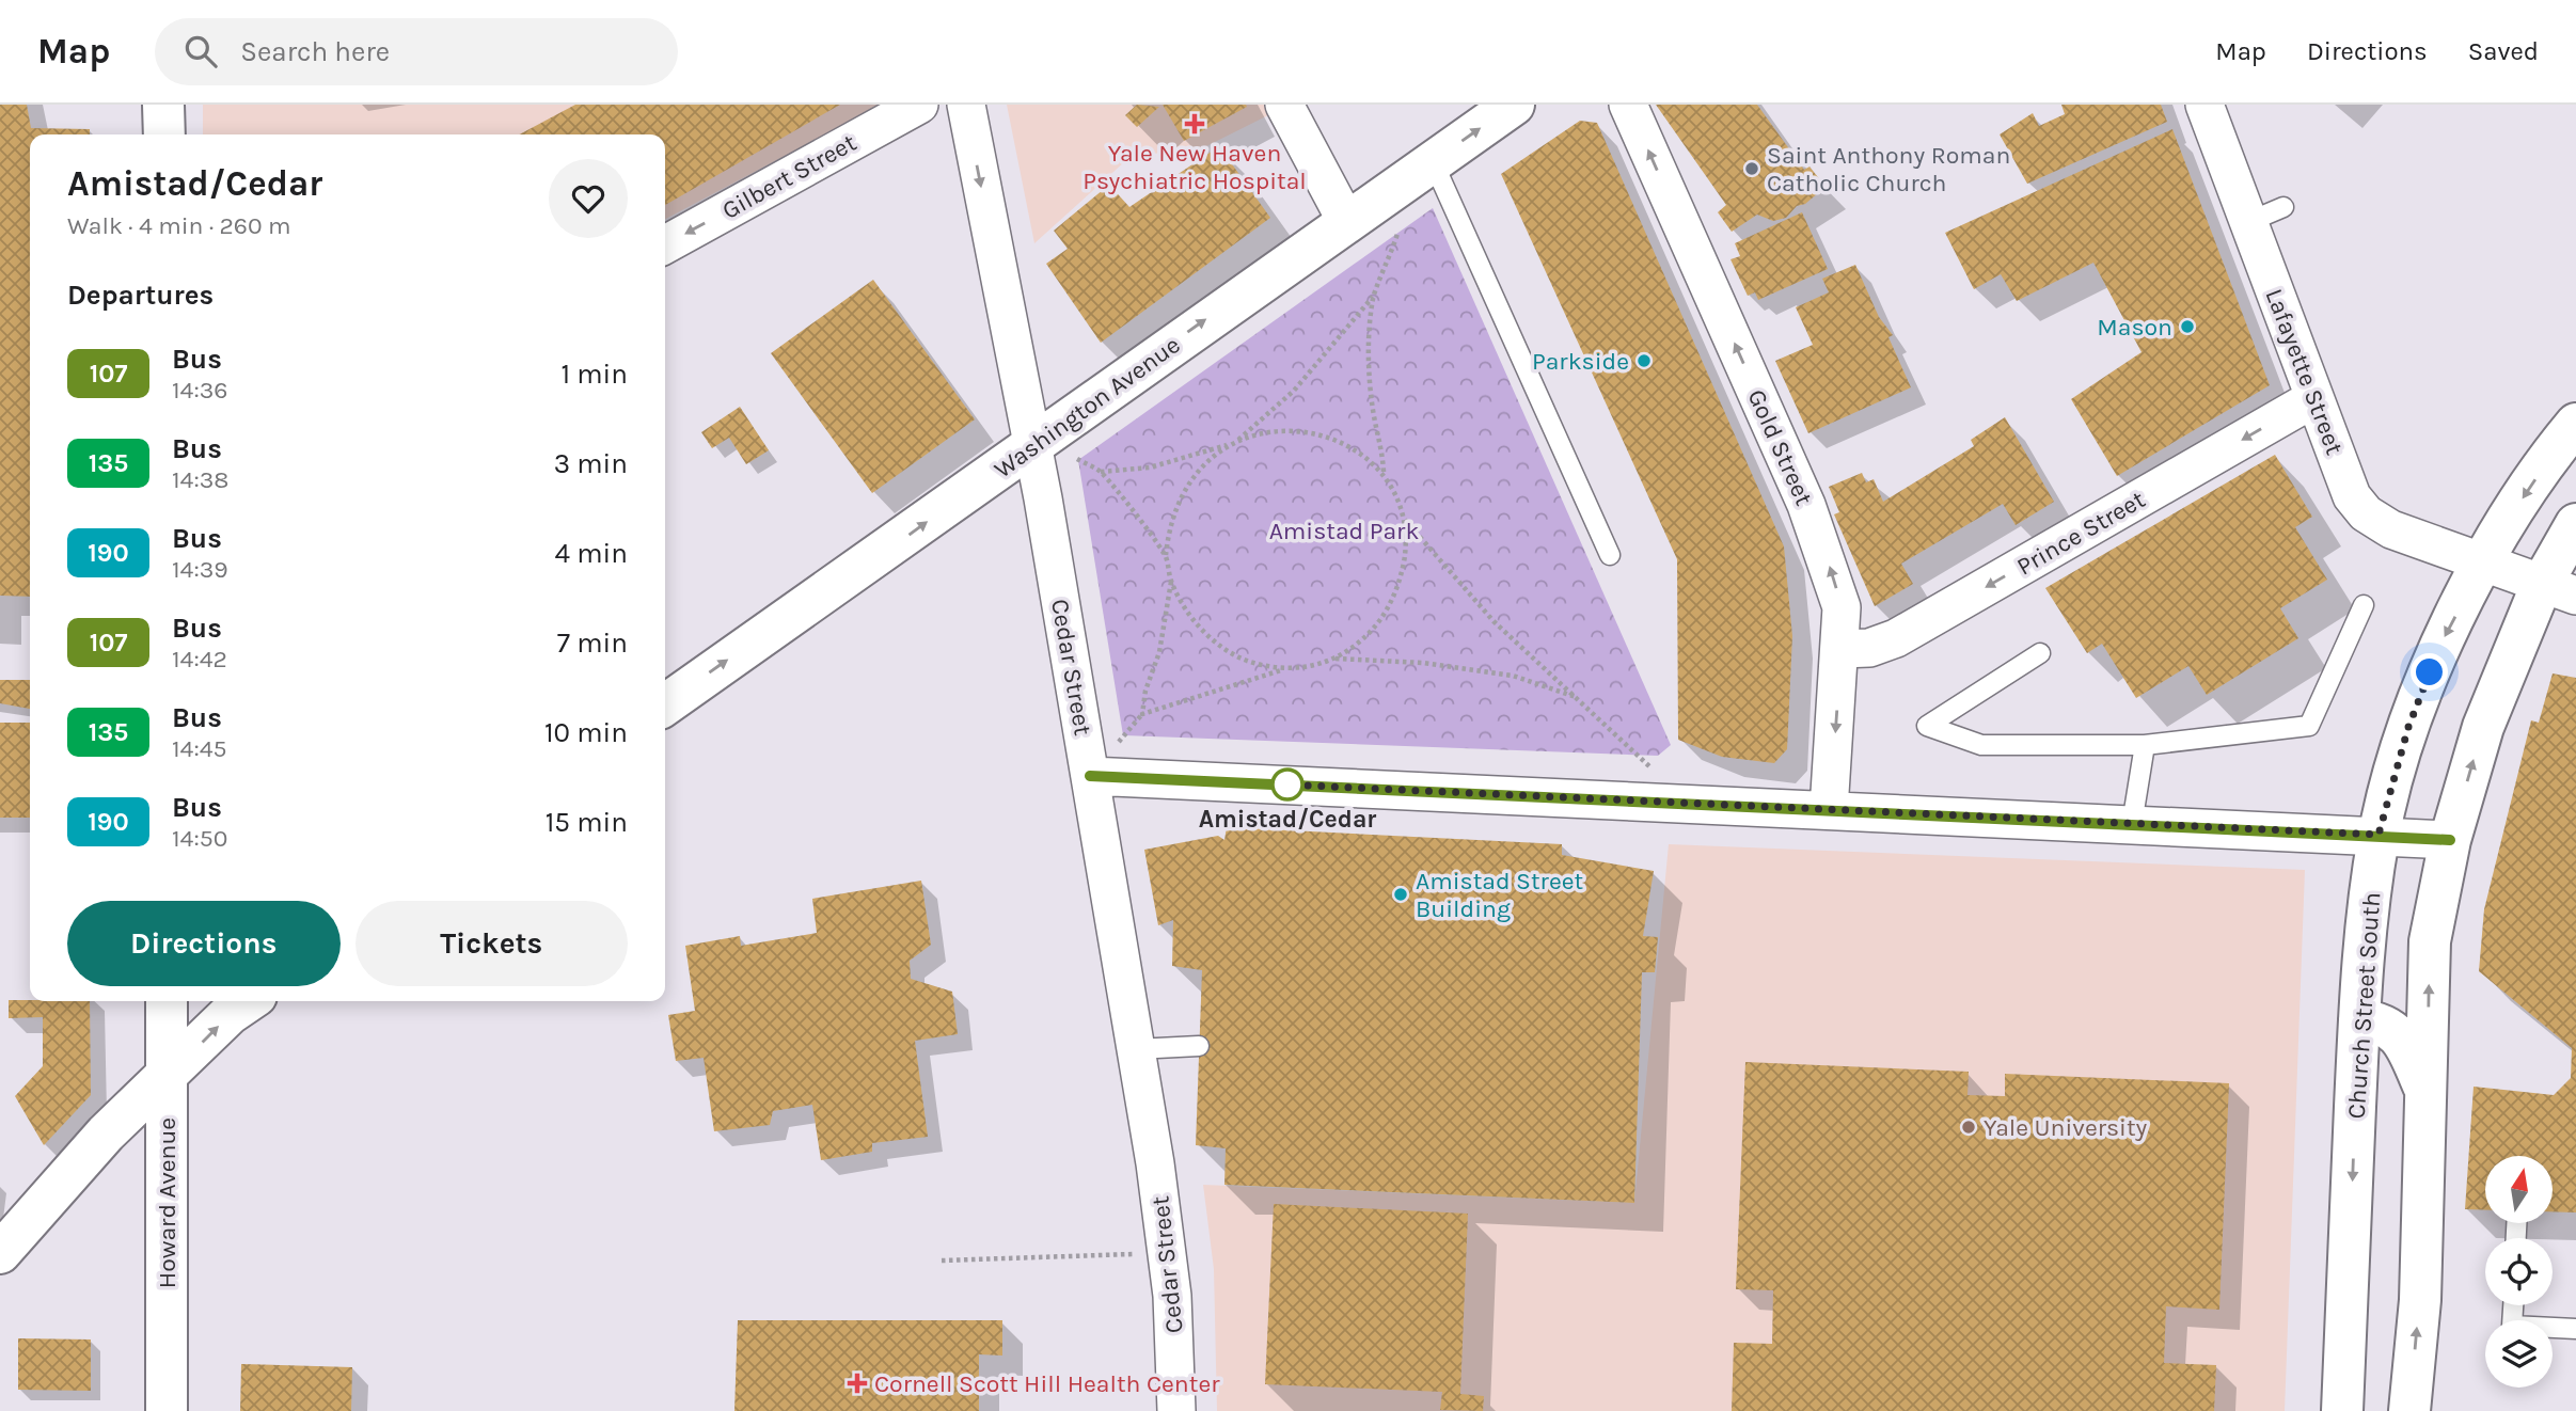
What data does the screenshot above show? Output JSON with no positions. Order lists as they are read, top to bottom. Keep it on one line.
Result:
{"streets":{"main road":["Washington Avenue","Church Street South","Howard Avenue"],"street":["Gilbert Street","Lafayette Street","Gold Street","Prince Street","Cedar Street"]},"crossings":[["Lafayette Street","Prince Street"],["Lafayette Street","Church Street South"],["Washington Avenue","Cedar Street"],["Gold Street","Prince Street"]],"one_way":["Gilbert Street","Washington Avenue","Prince Street"],"parks":["Amistad Park"],"places":{"health":["Yale New Haven Psychiatric Hospital","Cornell Scott Hill Health Center"],"other":["Saint Anthony Roman Catholic Church","Mason","Parkside","Amistad/Cedar","Amistad Street Building","Yale University"]},"lines":["bus line 107"],"north":"top","page":{"header":"Map","search":"Search here","nav":["Map","Directions","Saved"],"heading":[["Amistad/Cedar","Walk · 4 min · 260 m"],"Departures"],"list":[{"mark":"107","name":"Bus","note":"14:36","value":"1 min"},{"mark":"135","name":"Bus","note":"14:38","value":"3 min"},{"mark":"190","name":"Bus","note":"14:39","value":"4 min"},{"mark":"107","name":"Bus","note":"14:42","value":"7 min"},{"mark":"135","name":"Bus","note":"14:45","value":"10 min"},{"mark":"190","name":"Bus","note":"14:50","value":"15 min"}],"buttons":["Directions","Tickets"]}}
